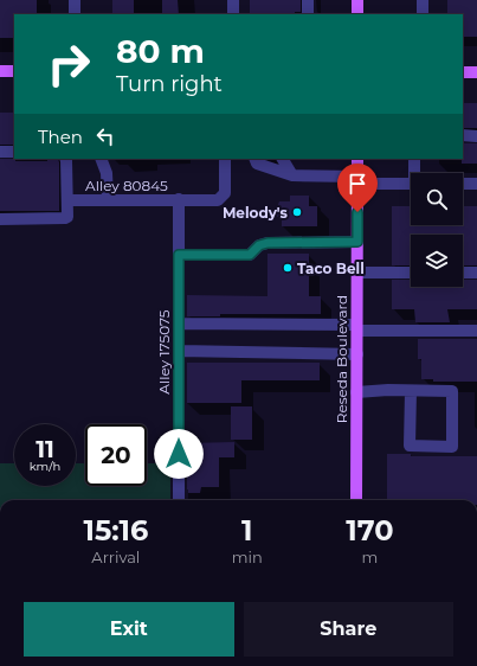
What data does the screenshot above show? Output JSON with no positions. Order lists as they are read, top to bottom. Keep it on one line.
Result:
{"streets":{"main road":["Reseda Boulevard"],"street":["Alley 80845","Alley 175075"]},"crossings":[["Alley 80845","Alley 175075"]],"places":["Melody's","Taco Bell"],"page":{"turn":["80 m","Turn right"],"then":"Then","speed":"11 km/h","limit":"20","eta":["15:16","Arrival","1","min","170","m"],"buttons":["Exit","Share"]}}
